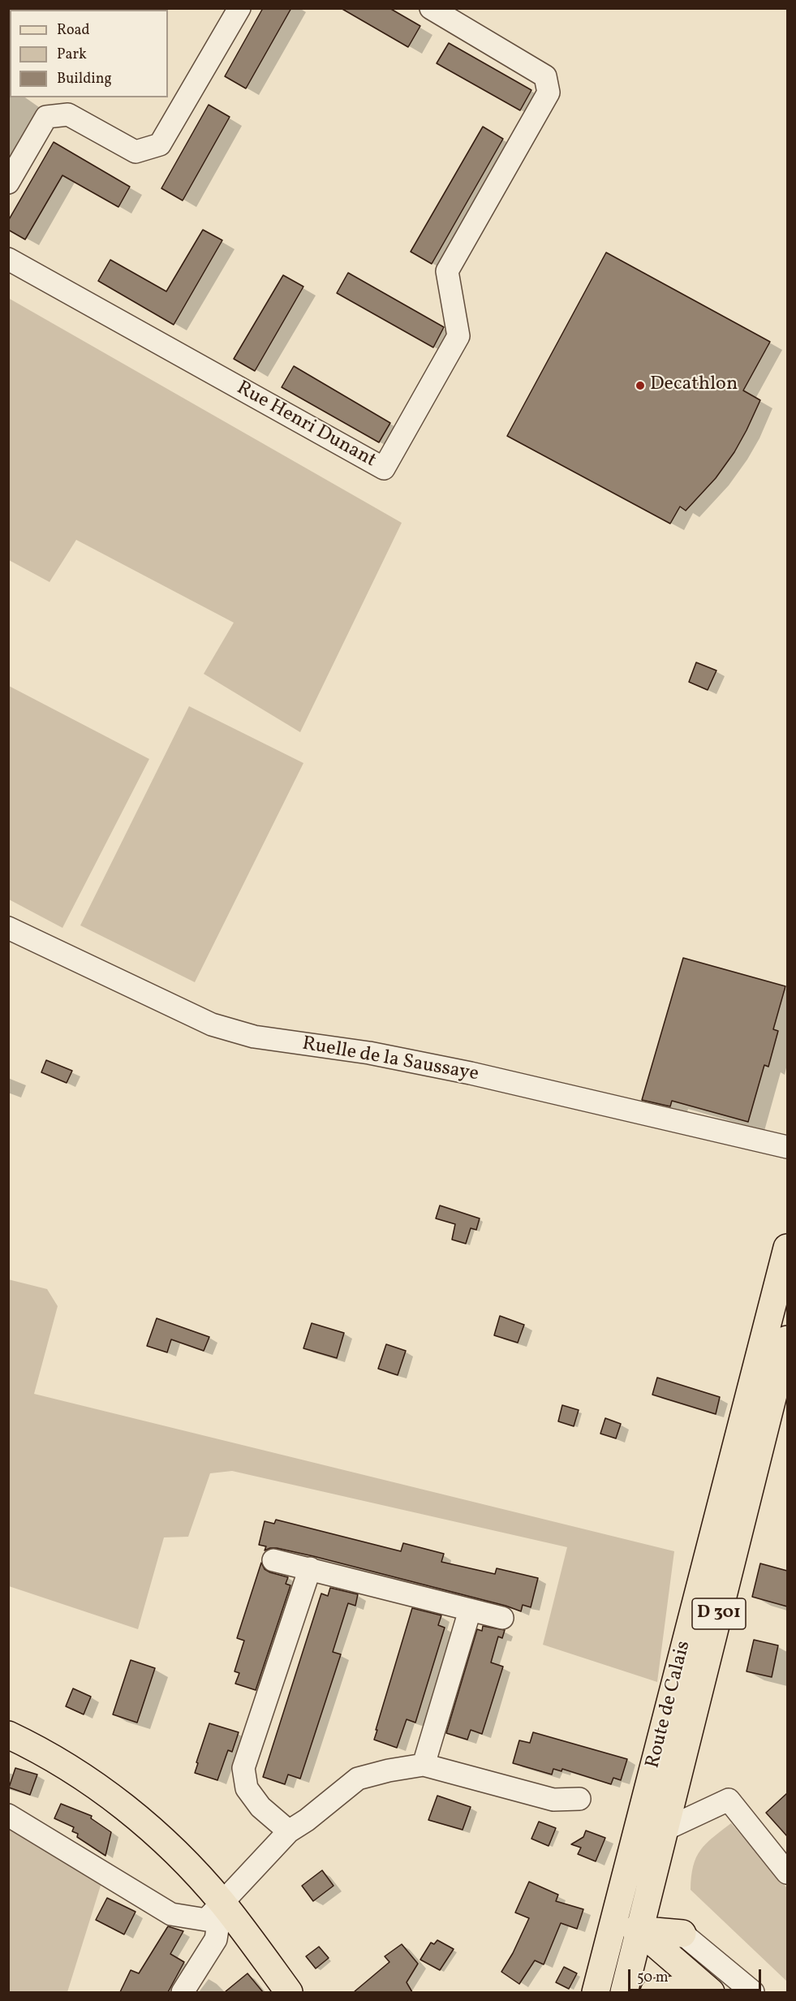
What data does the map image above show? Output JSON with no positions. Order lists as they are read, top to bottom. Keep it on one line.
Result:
{"streets":{"main road":["D 301","Route de Calais"],"street":["Rue Henri Dunant","Ruelle de la Saussaye"]},"places":["Decathlon"],"legend":["Road","Park","Building"],"scale_bar":"50 m"}
